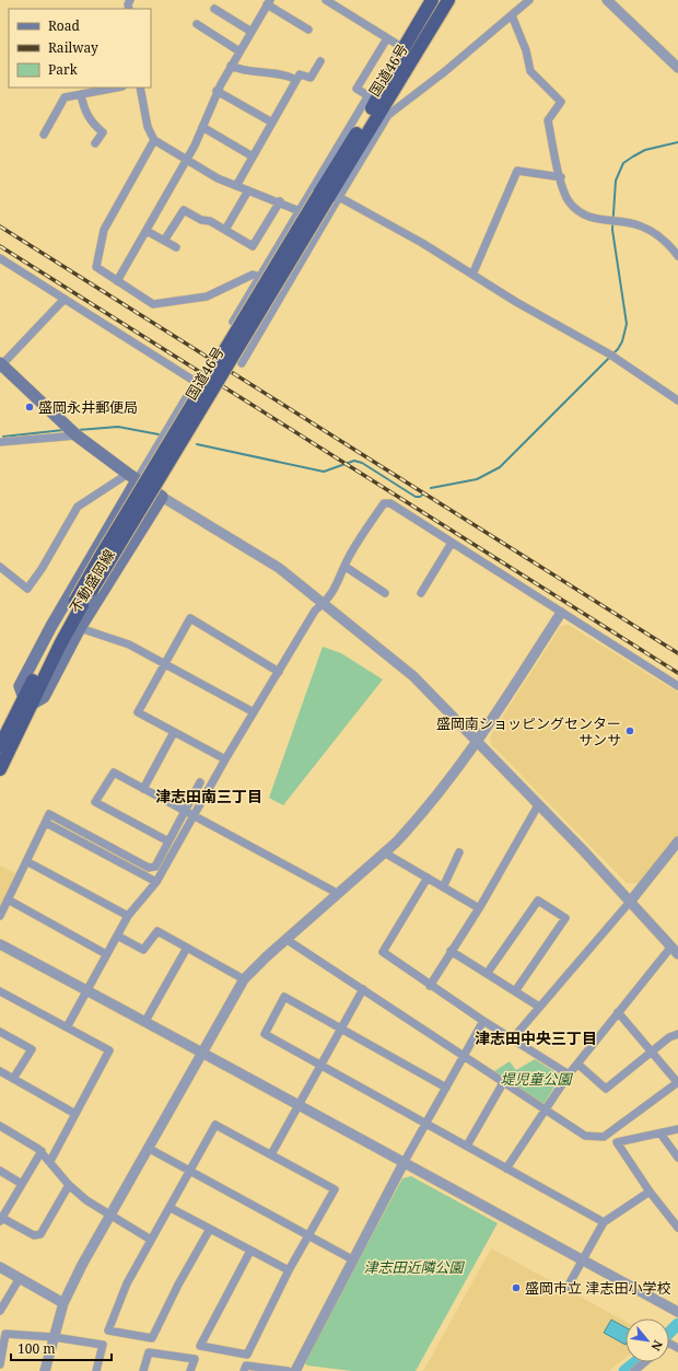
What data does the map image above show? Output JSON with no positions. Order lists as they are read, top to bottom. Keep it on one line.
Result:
{"streets":{"highway":["国道46号"],"main road":["不動盛岡線"]},"crossings":[["国道46号","不動盛岡線"]],"districts":["津志田南三丁目","津志田中央三丁目"],"parks":["堤児童公園","津志田近隣公園"],"places":["盛岡永井郵便局","盛岡南ショッピングセンター サンサ","盛岡市立 津志田小学校"],"legend":["Road","Railway","Park"],"scale_bar":"100 m","north":"bottom right"}
